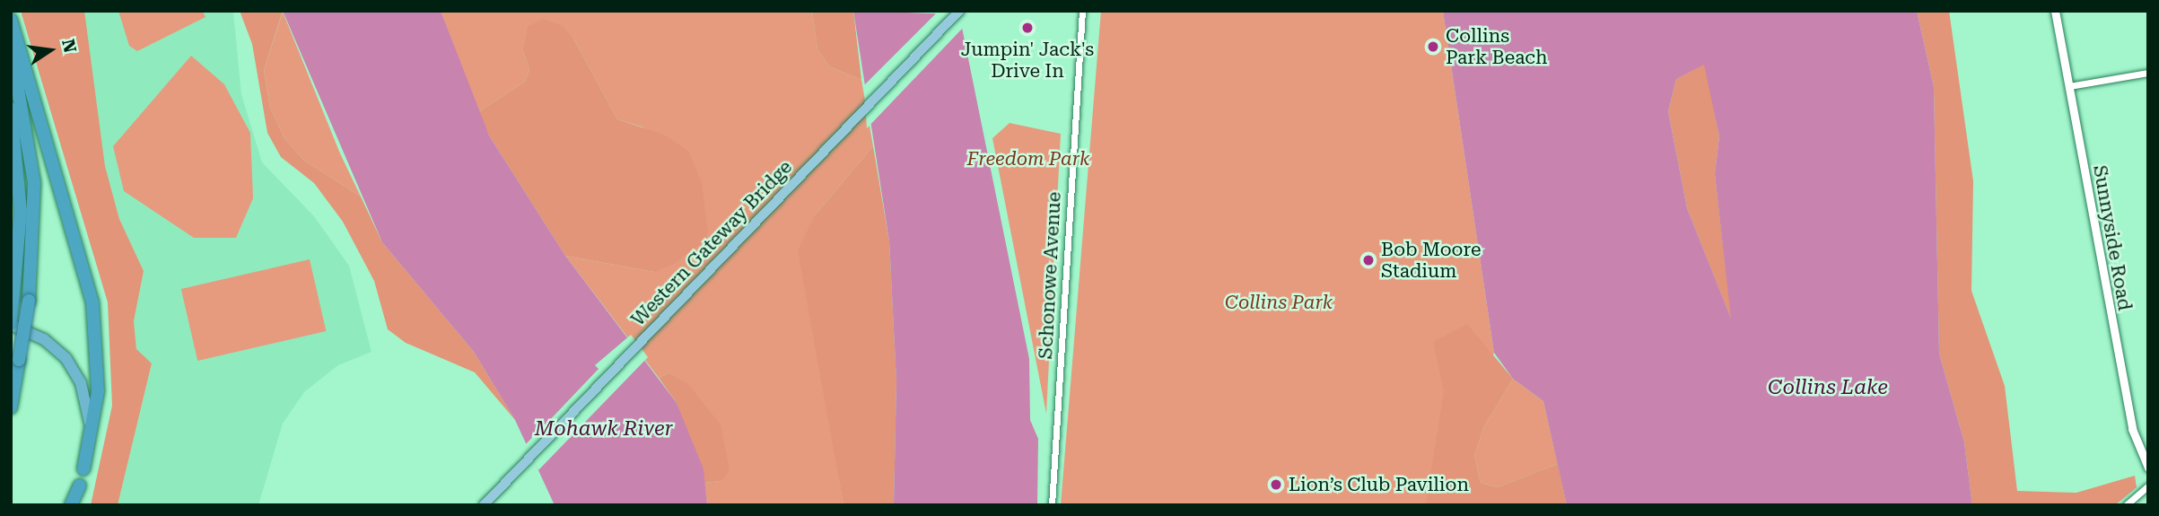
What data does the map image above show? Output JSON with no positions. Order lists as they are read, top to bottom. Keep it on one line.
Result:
{"streets":{"main road":["Western Gateway Bridge"],"street":["Sunnyside Road","Schonowe Avenue"]},"water":["Collins Lake","Mohawk River"],"parks":["Freedom Park","Collins Park"],"places":["Jumpin' Jack's Drive In","Collins Park Beach","Bob Moore Stadium","Lion’s Club Pavilion"],"north":"right"}
